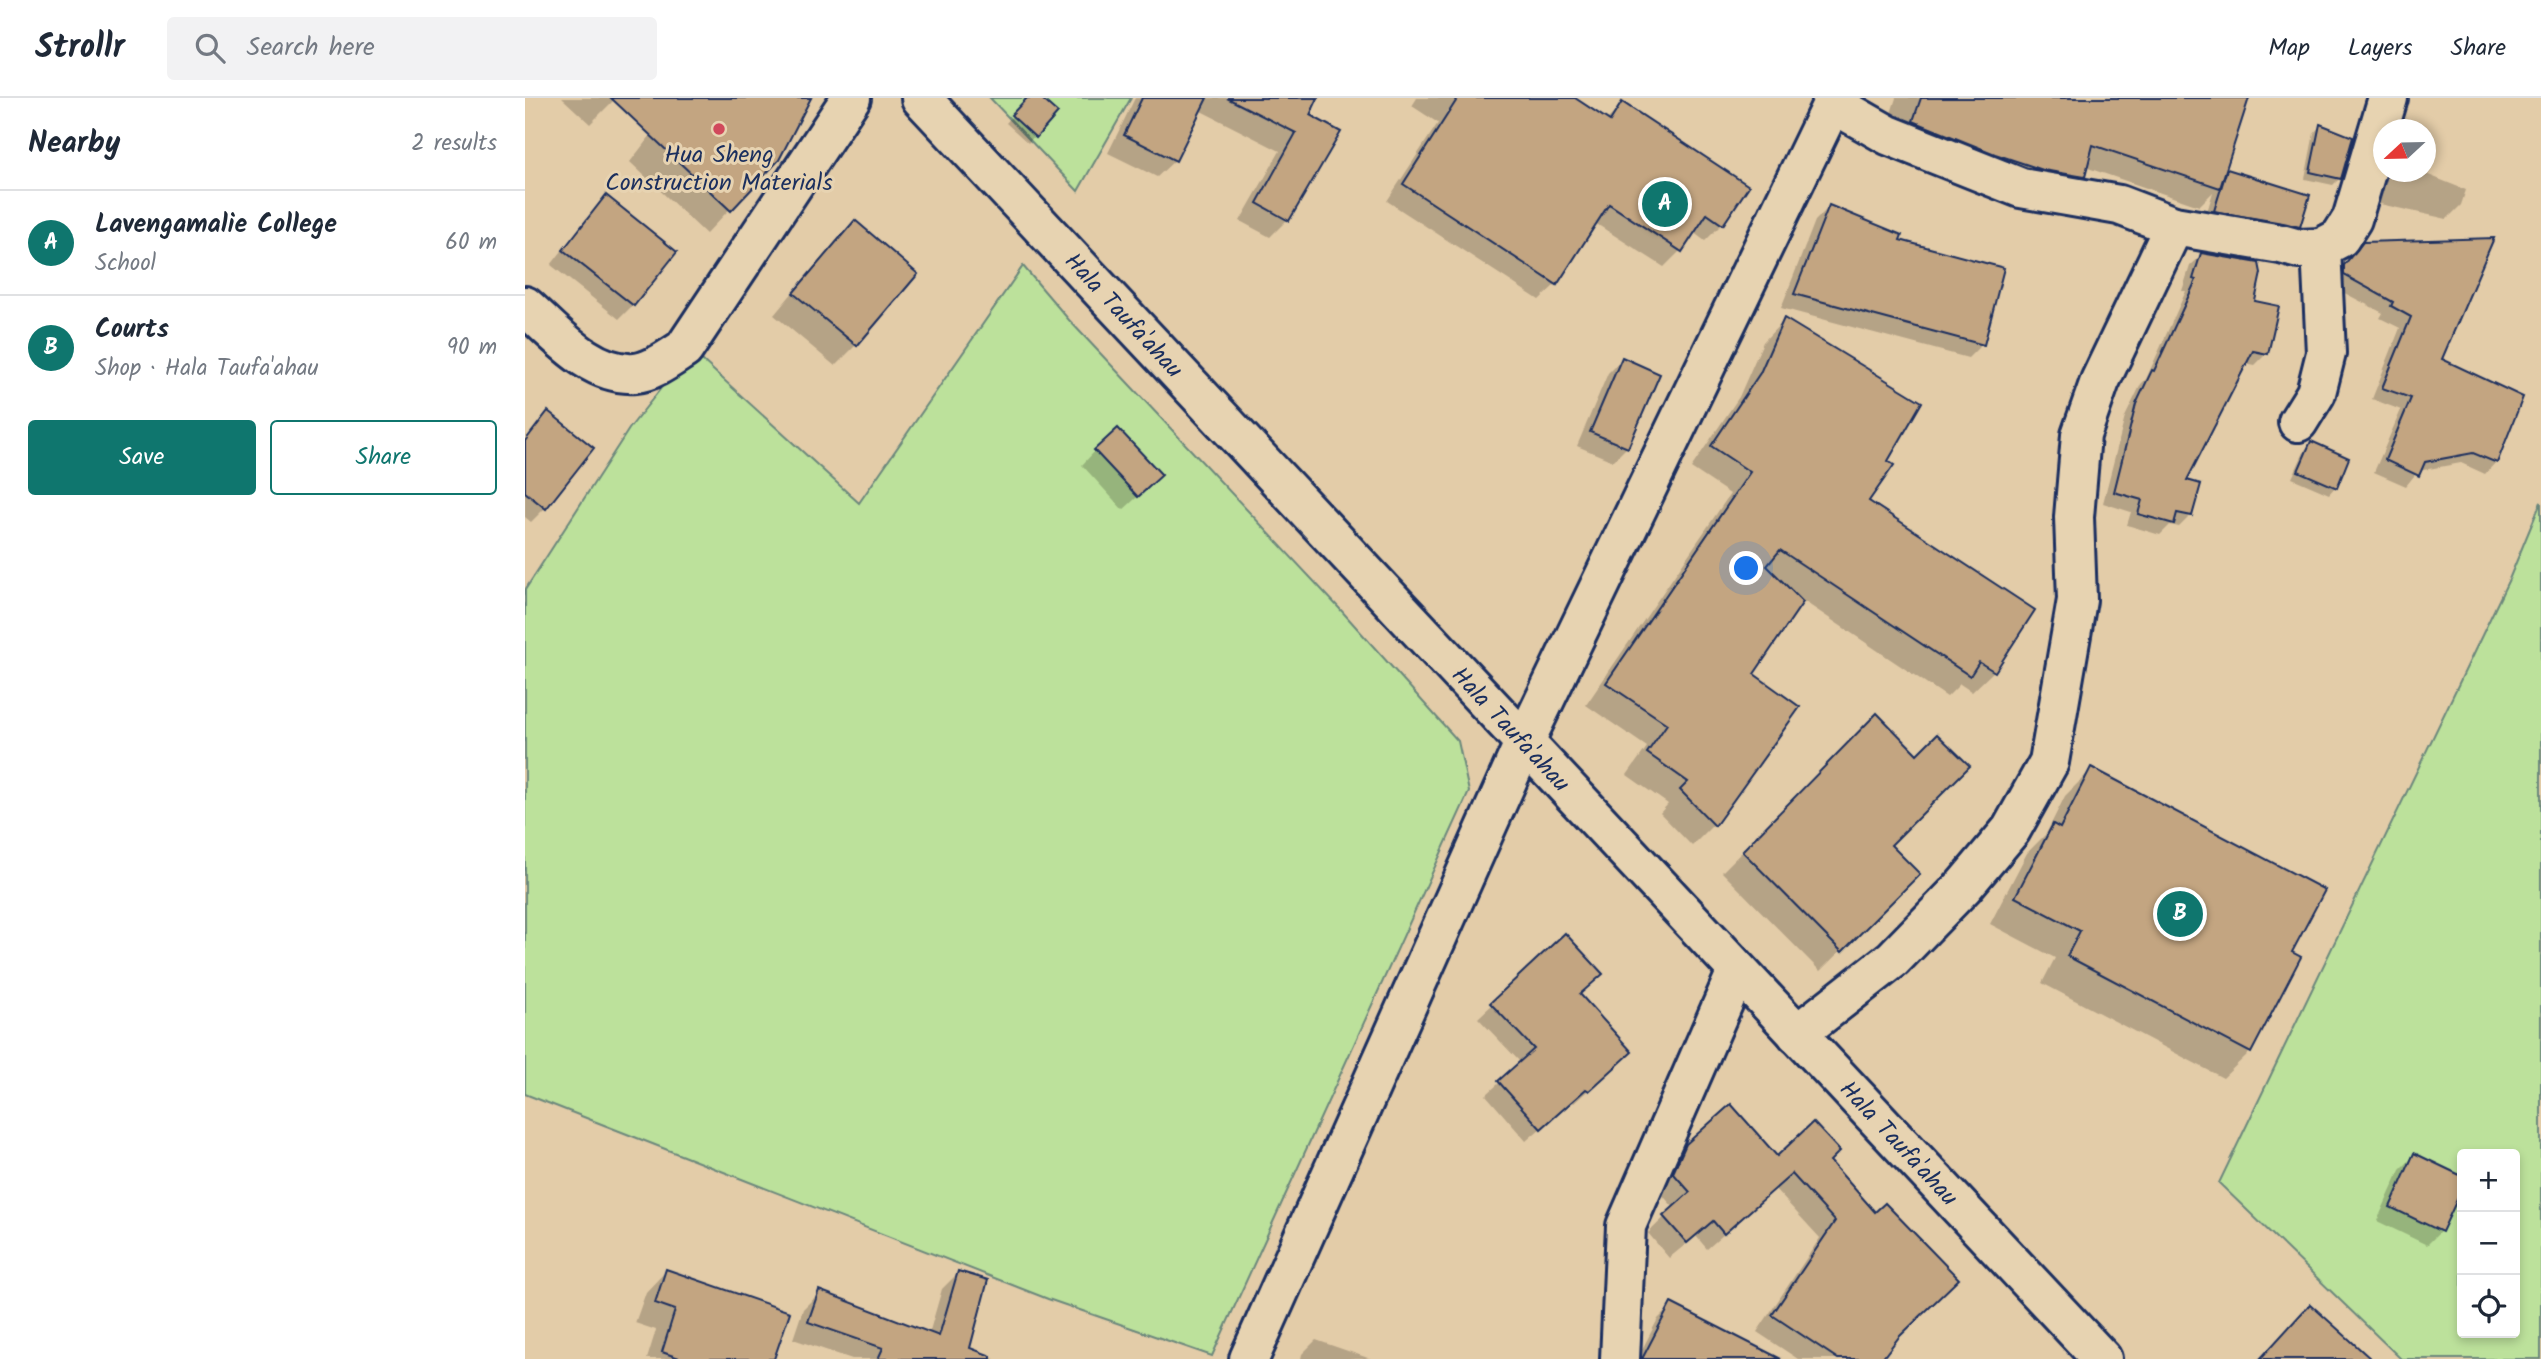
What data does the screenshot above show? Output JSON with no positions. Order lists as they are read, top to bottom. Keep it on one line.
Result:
{"streets":{"street":["Hala Taufa'ahau"]},"places":["Hua Sheng Construction Materials"],"north":"left","page":{"header":"Strollr","search":"Search here","nav":["Map","Layers","Share"],"heading":["Nearby","2 results"],"pins":["A","B"],"list":[{"mark":"A","name":"Lavengamalie College","note":"School","value":"60 m"},{"mark":"B","name":"Courts","note":"Shop · Hala Taufa'ahau","value":"90 m"}],"buttons":["Save","Share"],"map_buttons":["+","−"]}}
